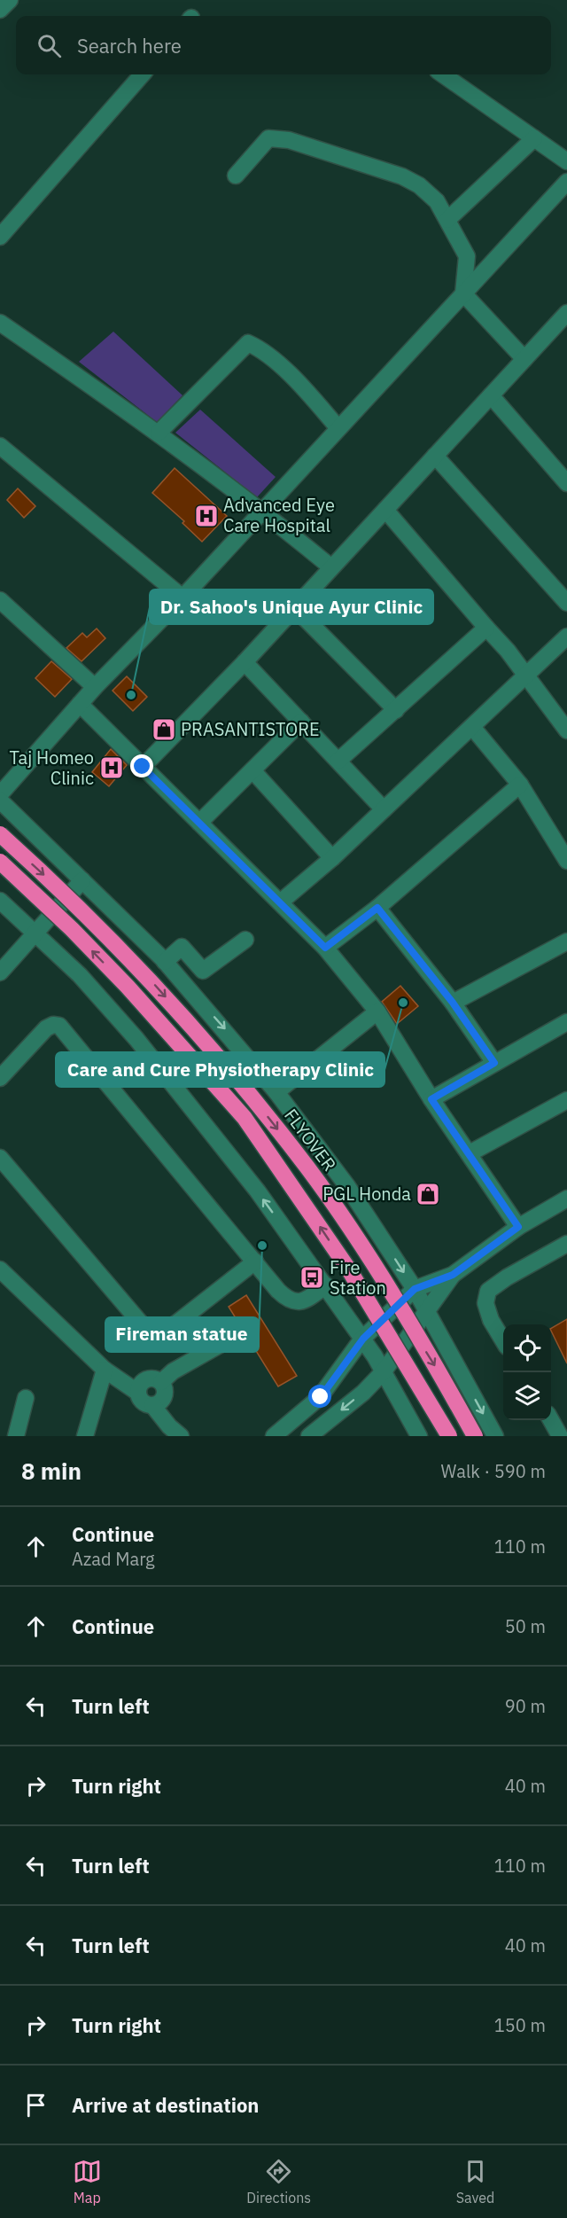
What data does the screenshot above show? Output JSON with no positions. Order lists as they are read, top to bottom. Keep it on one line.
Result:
{"streets":{"highway":["FLYOVER"]},"places":{"hospital":["Advanced Eye Care Hospital","Taj Homeo Clinic"],"other":["Dr. Sahoo's Unique Ayur Clinic","Care and Cure Physiotherapy Clinic","Fireman statue"],"shop":["PRASANTISTORE","PGL Honda"],"bus stop":["Fire Station"]},"page":{"search":"Search here","heading":["8 min","Walk · 590 m"],"list":[["Continue","Azad Marg","110 m"],["Continue","50 m"],["Turn left","90 m"],["Turn right","40 m"],["Turn left","110 m"],["Turn left","40 m"],["Turn right","150 m"],"Arrive at destination"],"nav":["Map","Directions","Saved"]}}
